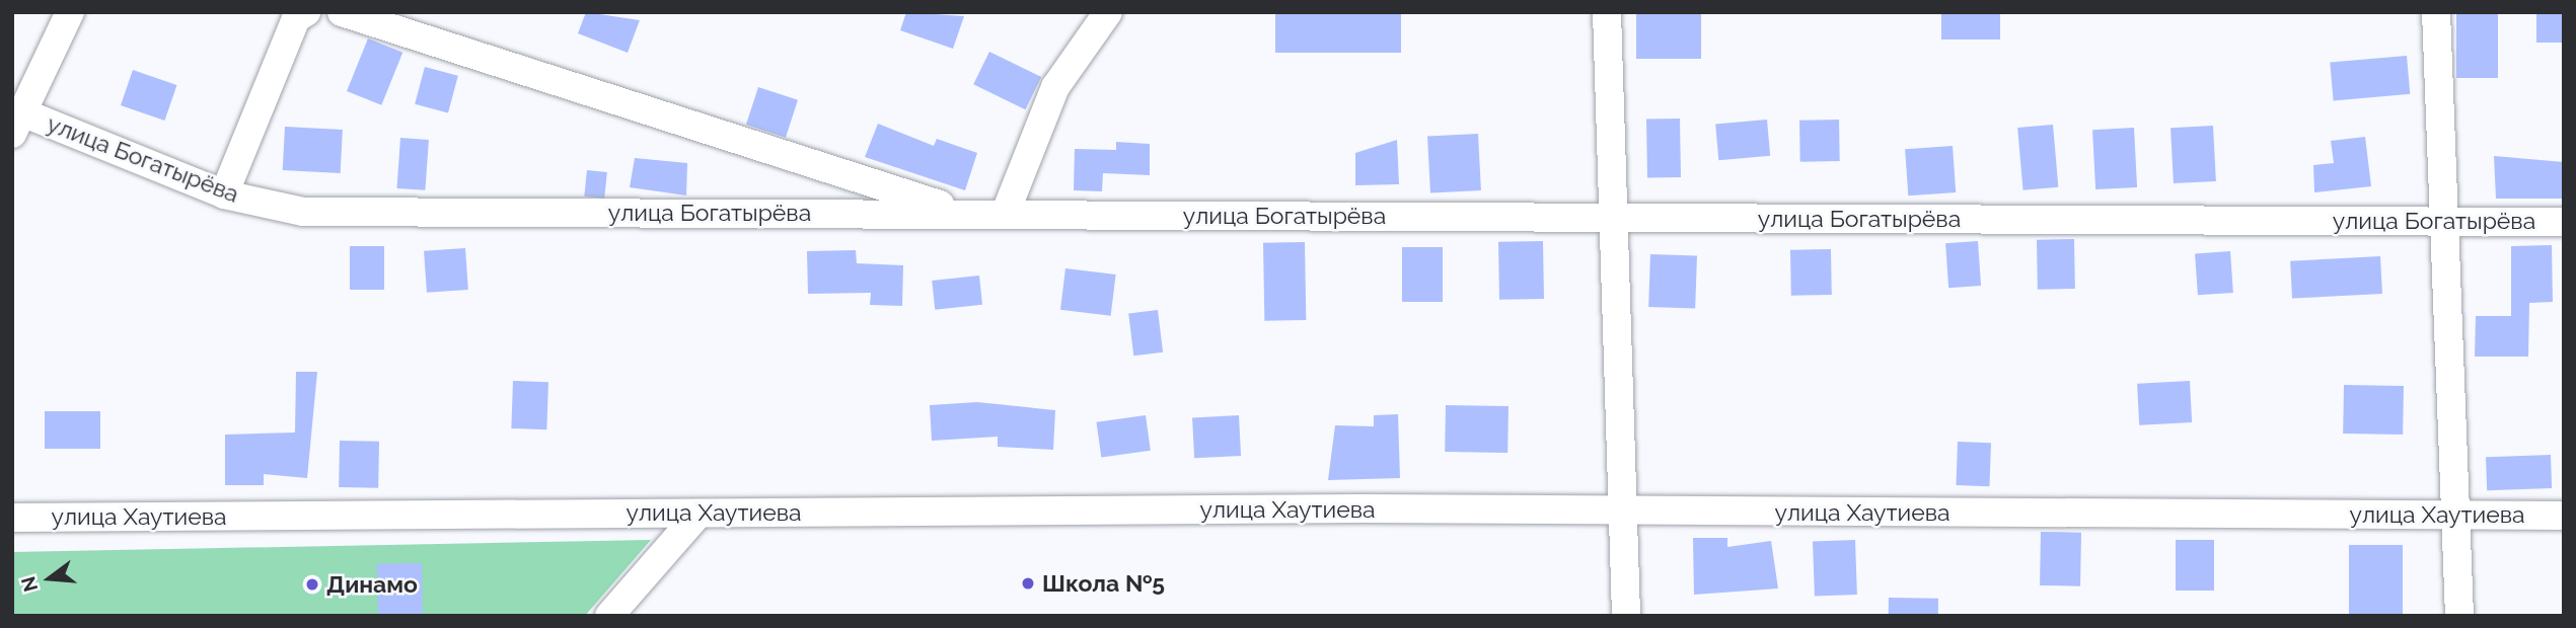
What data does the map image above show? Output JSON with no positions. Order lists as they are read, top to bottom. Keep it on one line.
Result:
{"streets":{"street":["улица Богатырёва","улица Хаутиева"]},"places":["Школа №5","Динамо"],"north":"left"}
